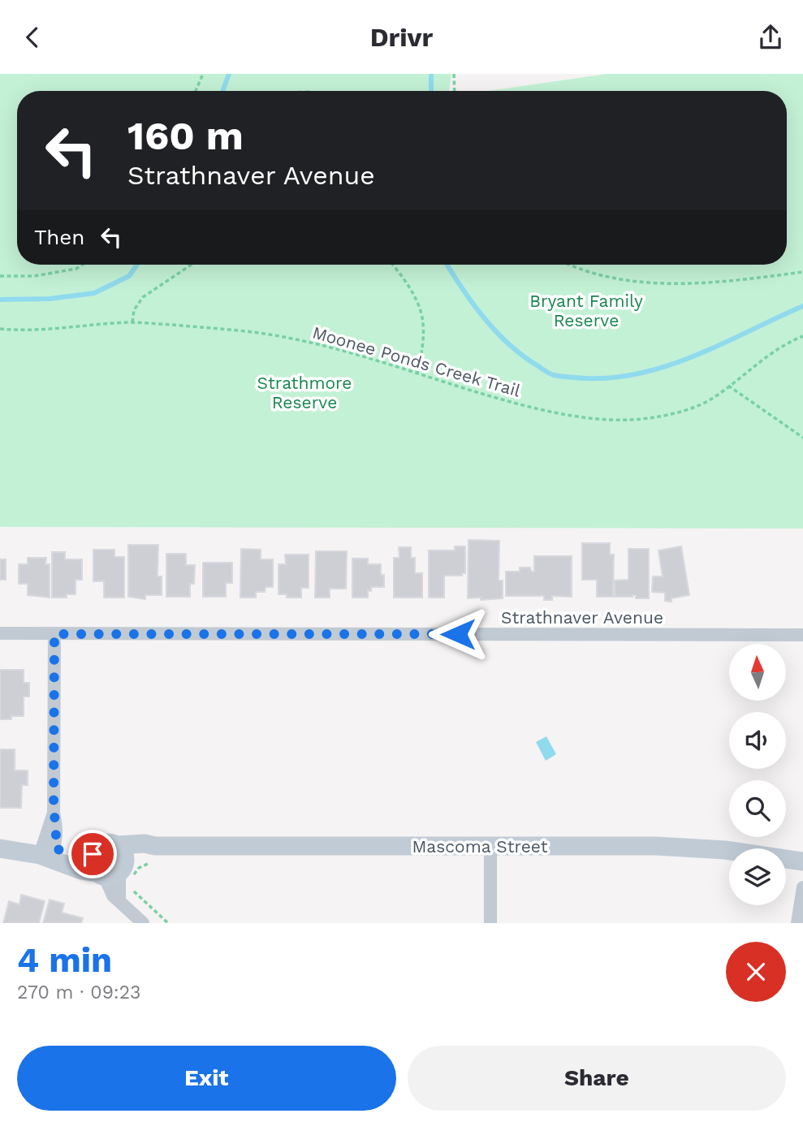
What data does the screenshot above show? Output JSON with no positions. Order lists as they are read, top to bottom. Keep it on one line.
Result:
{"streets":{"main road":["Mascoma Street"],"street":["Strathnaver Avenue"],"path":["Moonee Ponds Creek Trail"]},"parks":["Bryant Family Reserve","Strathmore Reserve"],"north":"top","page":{"header":"Drivr","turn":["160 m","Strathnaver Avenue"],"then":"Then","heading":["4 min","270 m · 09:23"],"buttons":["Exit","Share"]}}
